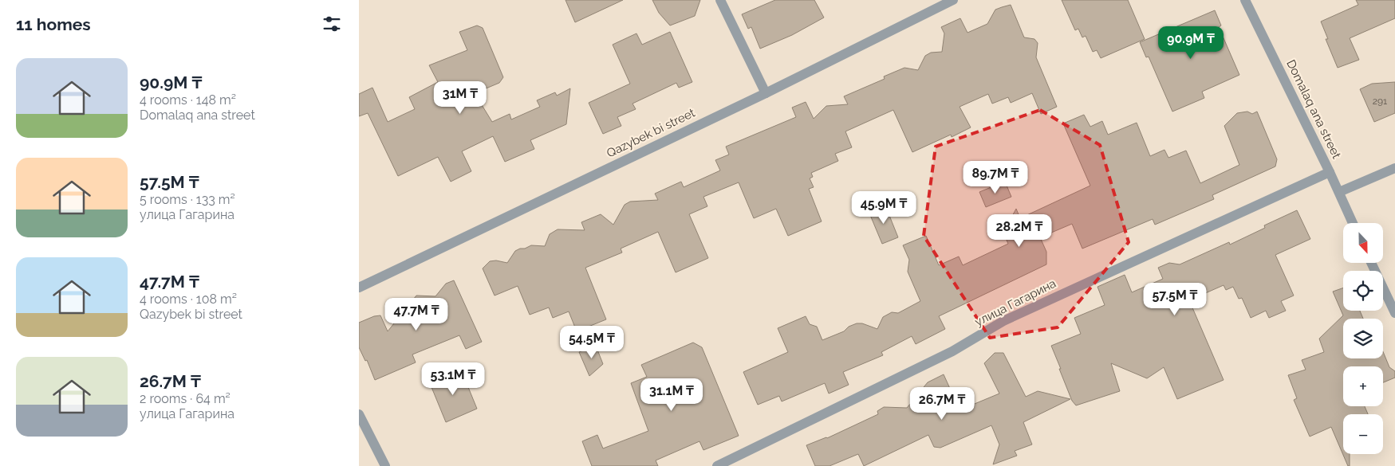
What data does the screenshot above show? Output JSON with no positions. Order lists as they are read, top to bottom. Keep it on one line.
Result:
{"streets":{"street":["Domalaq ana street","Qazybek bi street","улица Гагарина"]},"crossings":[["Domalaq ana street","улица Гагарина"]],"house_numbers":["291"],"north":"bottom","page":{"heading":"11 homes","price":["90.9M ₸","31M ₸","89.7M ₸","45.9M ₸","28.2M ₸","57.5M ₸","47.7M ₸","54.5M ₸","53.1M ₸","31.1M ₸","26.7M ₸"],"list":[{"name":"90.9M ₸","note":"4 rooms · 148 m² · Domalaq ana street"},{"name":"57.5M ₸","note":"5 rooms · 133 m² · улица Гагарина"},{"name":"47.7M ₸","note":"4 rooms · 108 m² · Qazybek bi street"},{"name":"26.7M ₸","note":"2 rooms · 64 m² · улица Гагарина"}],"map_buttons":["+","−"]}}
